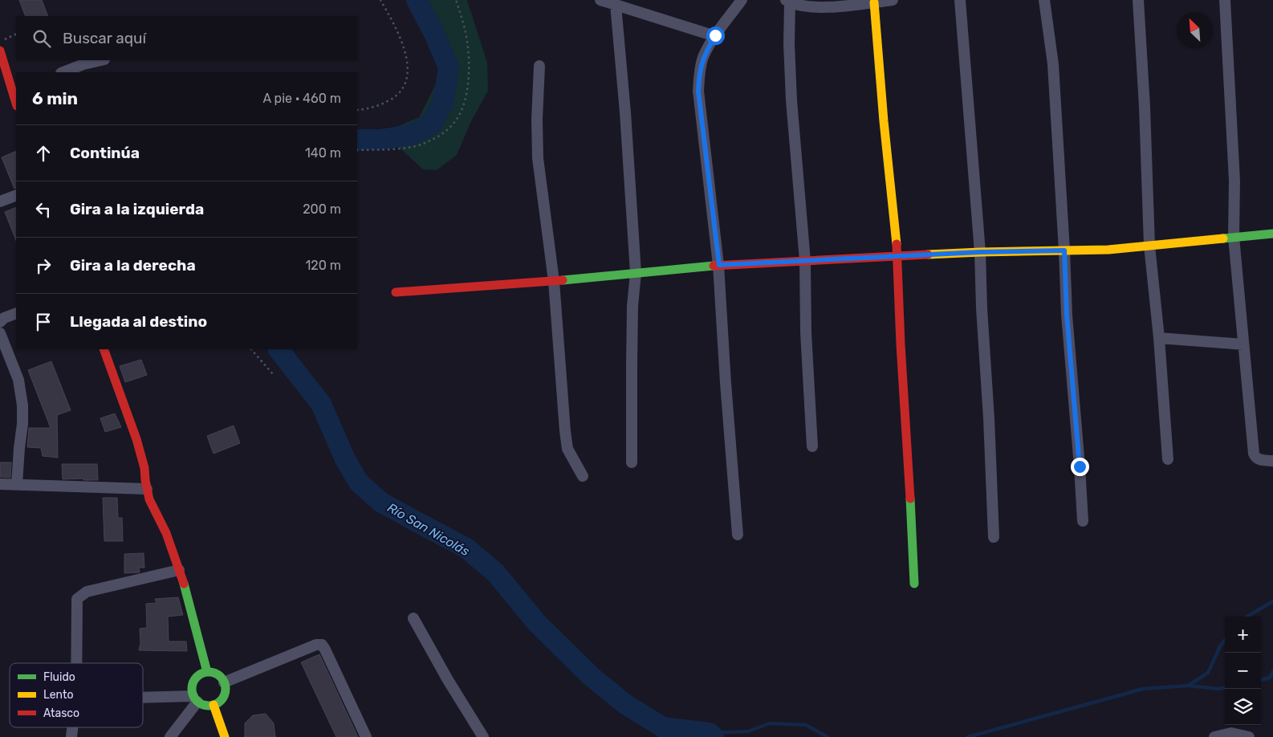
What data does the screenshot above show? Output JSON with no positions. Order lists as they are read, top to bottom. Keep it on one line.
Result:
{"water":["Río San Nicolás"],"legend":["Fluido","Lento","Atasco"],"north":"top left","page":{"search":"Buscar aquí","heading":["6 min","A pie · 460 m"],"list":[["Continúa","140 m"],["Gira a la izquierda","200 m"],["Gira a la derecha","120 m"],"Llegada al destino"],"map_buttons":["+","−"]}}
